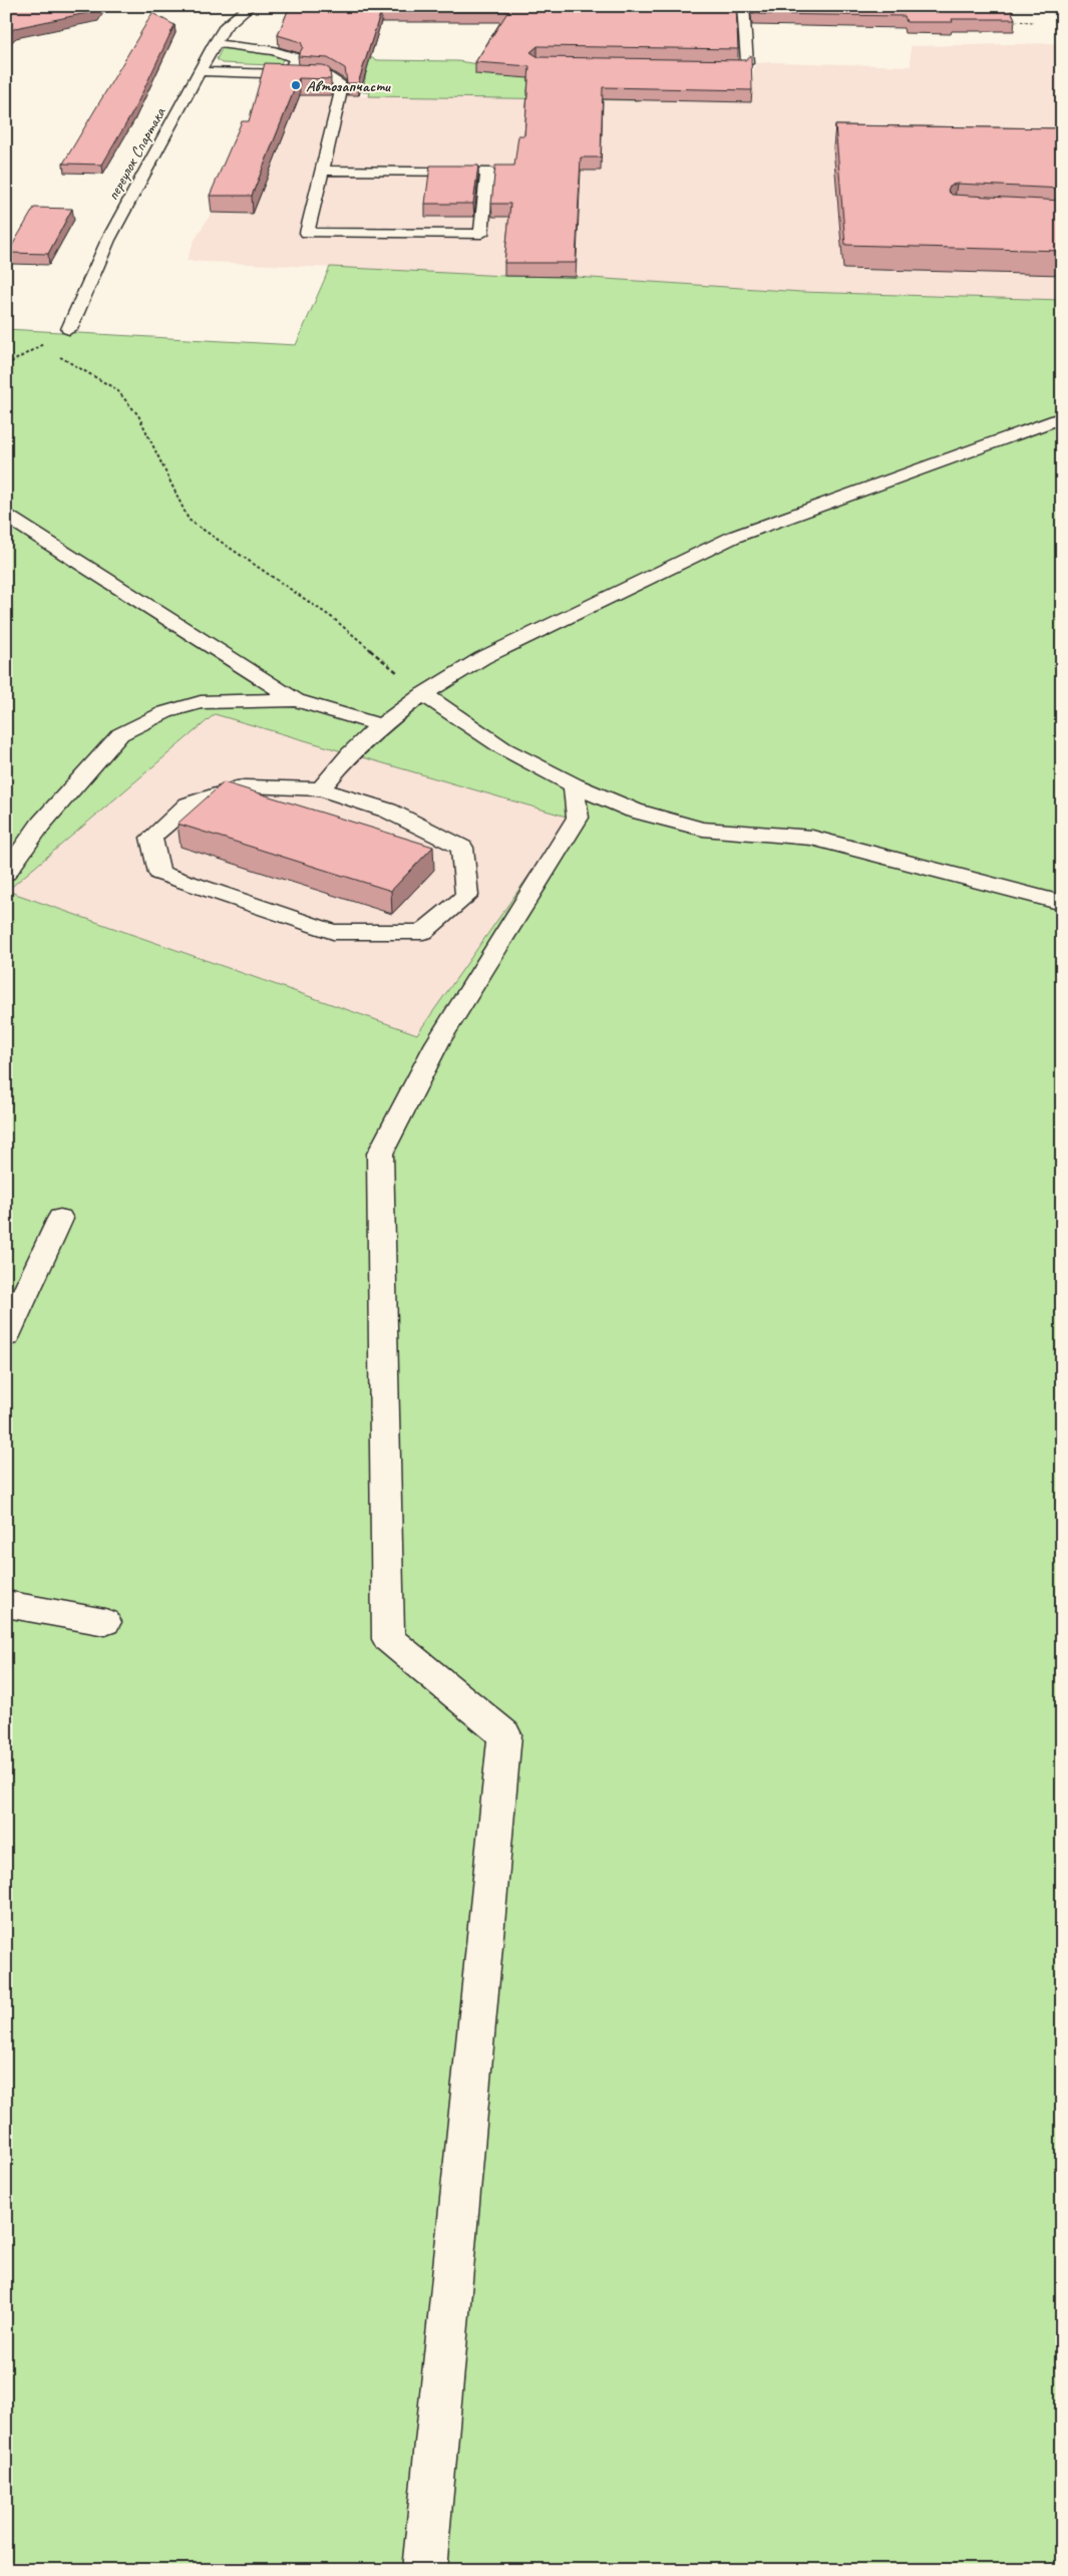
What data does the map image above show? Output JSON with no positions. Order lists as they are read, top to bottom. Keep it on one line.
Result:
{"streets":{"street":["переулок Спартака"]},"places":["Автозапчасти"]}
